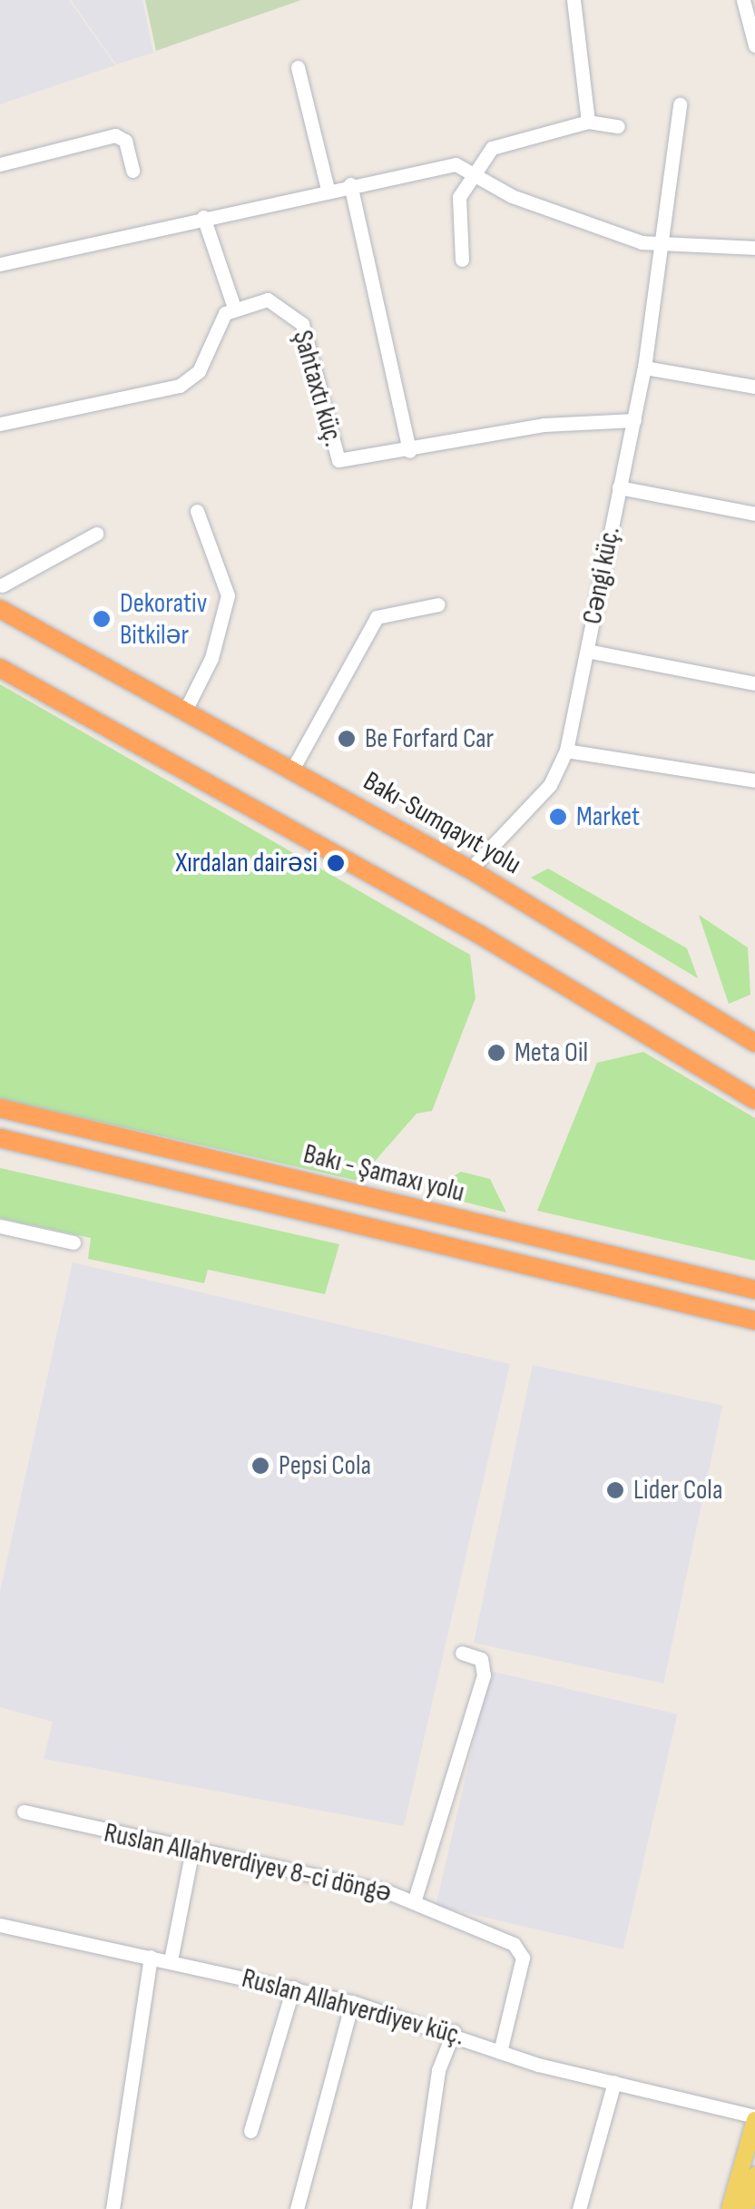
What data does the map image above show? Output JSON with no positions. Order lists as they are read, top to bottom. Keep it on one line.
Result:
{"streets":{"highway":["Bakı-Sumqayıt yolu","Bakı - Şamaxı yolu"],"street":["Şahtaxtı küç.","Cəngi küç.","Ruslan Allahverdiyev 8-ci döngə","Ruslan Allahverdiyev küç."]},"crossings":[["Şahtaxtı küç.","Cəngi küç."],["Cəngi küç.","Bakı-Sumqayıt yolu"],["Ruslan Allahverdiyev 8-ci döngə","Ruslan Allahverdiyev küç."]],"places":["Dekorativ Bitkilər","Be Forfard Car","Market","Xırdalan dairəsi","Meta Oil","Pepsi Cola","Lider Cola"]}
